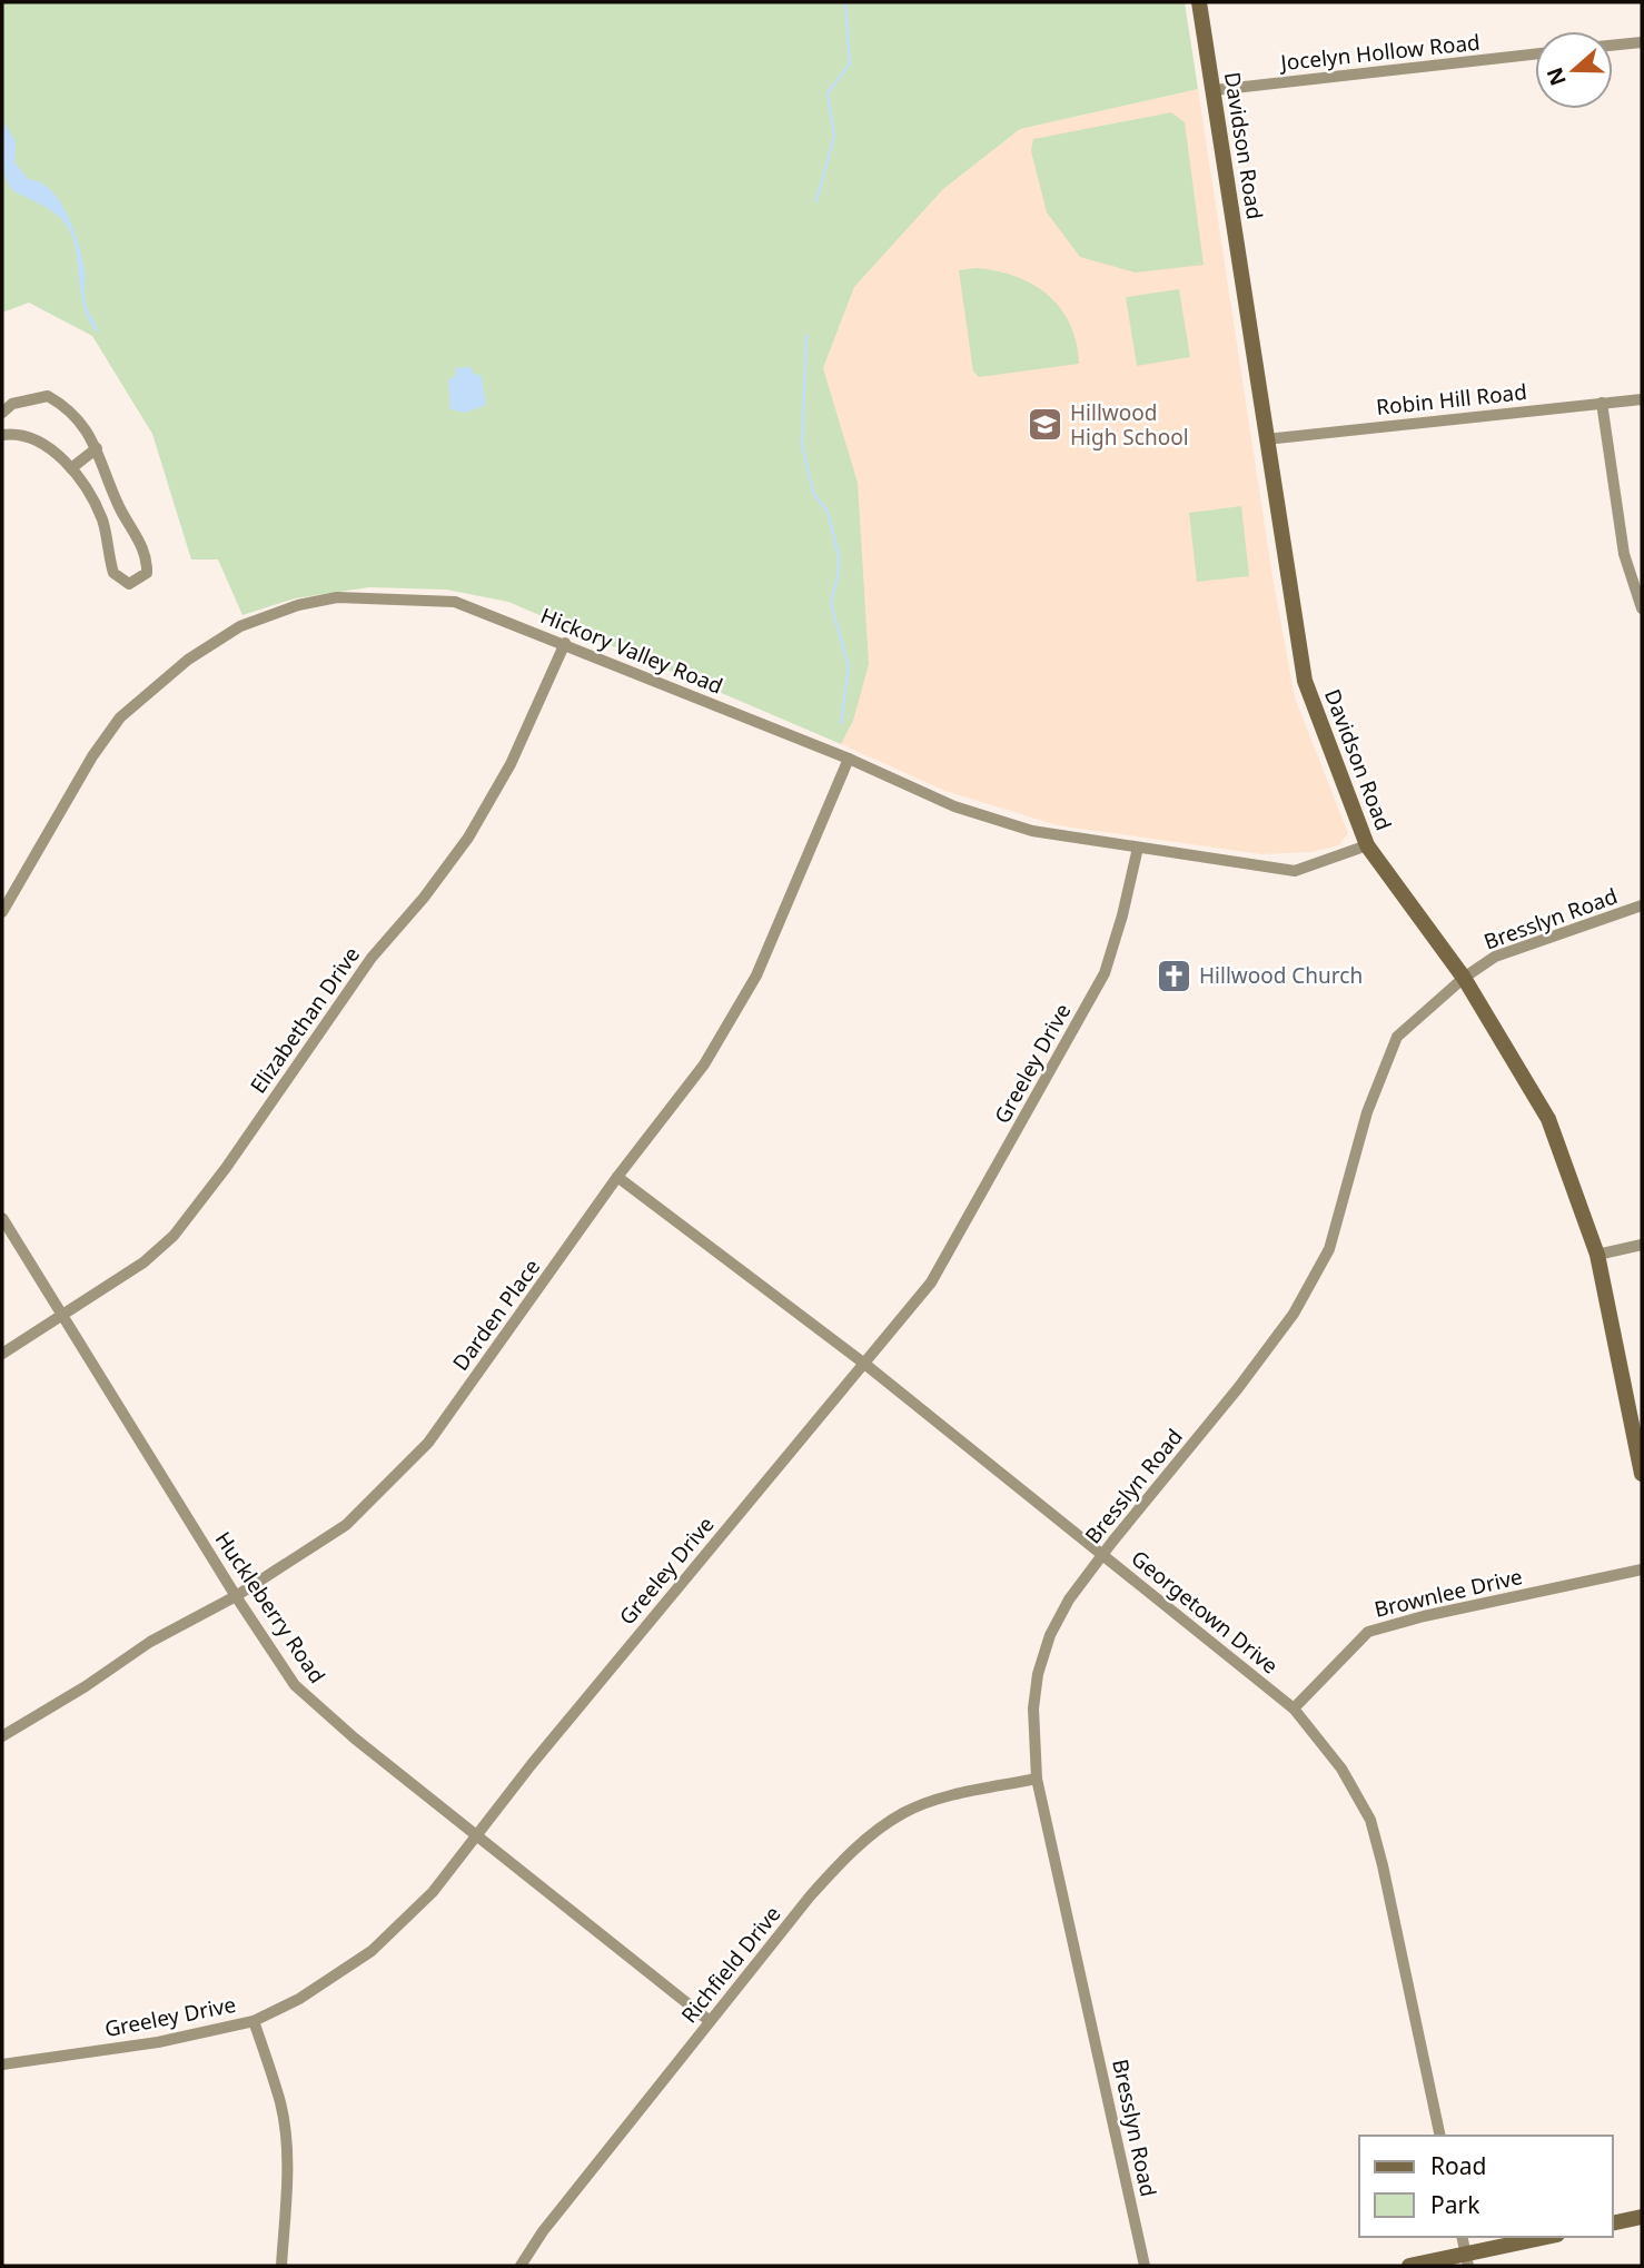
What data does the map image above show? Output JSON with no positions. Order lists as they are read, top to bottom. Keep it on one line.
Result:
{"streets":{"street":["Jocelyn Hollow Road","Davidson Road","Robin Hill Road","Hickory Valley Road","Bresslyn Road","Elizabethan Drive","Greeley Drive","Darden Place","Brownlee Drive","Huckleberry Road","Georgetown Drive","Richfield Drive"]},"crossings":[["Jocelyn Hollow Road","Davidson Road"],["Davidson Road","Robin Hill Road"],["Davidson Road","Hickory Valley Road"],["Davidson Road","Bresslyn Road"],["Hickory Valley Road","Elizabethan Drive"],["Hickory Valley Road","Greeley Drive"],["Hickory Valley Road","Darden Place"],["Bresslyn Road","Georgetown Drive"],["Bresslyn Road","Richfield Drive"],["Elizabethan Drive","Huckleberry Road"],["Greeley Drive","Huckleberry Road"],["Greeley Drive","Georgetown Drive"],["Darden Place","Huckleberry Road"],["Darden Place","Georgetown Drive"],["Brownlee Drive","Georgetown Drive"],["Huckleberry Road","Richfield Drive"]],"places":{"school or university":["Hillwood High School"],"church":["Hillwood Church"]},"legend":["Road","Park"],"north":"left"}
